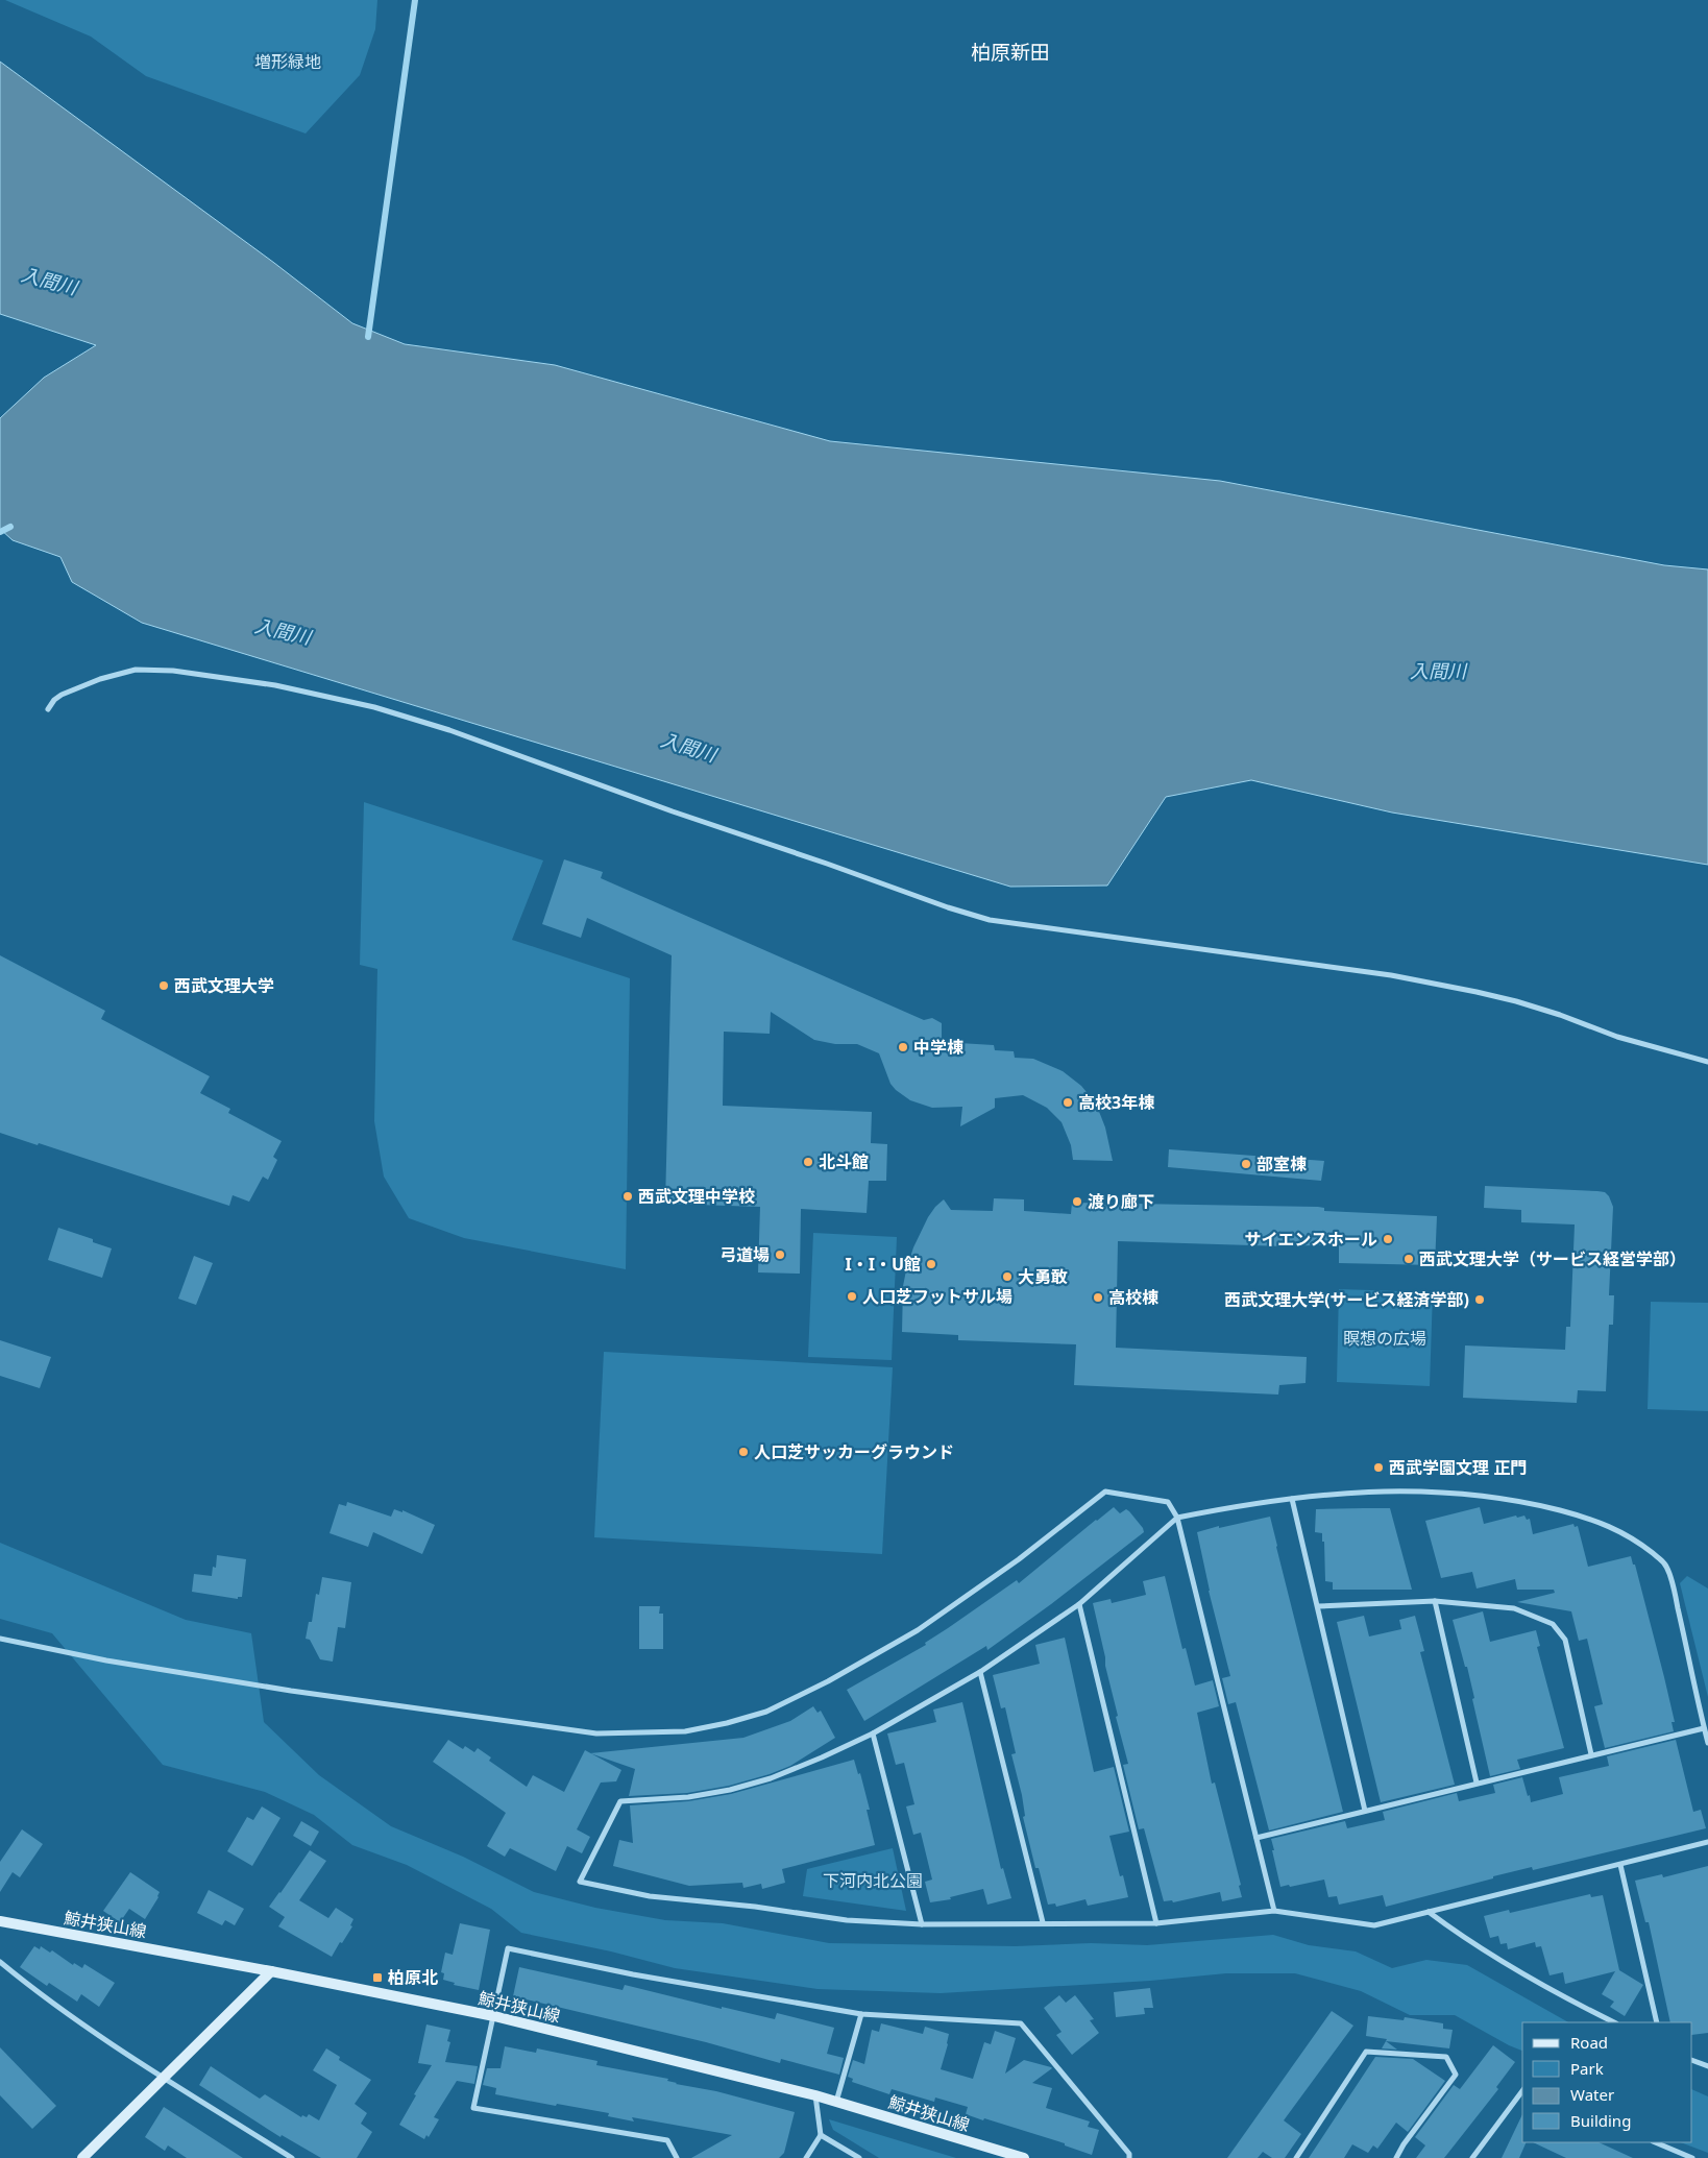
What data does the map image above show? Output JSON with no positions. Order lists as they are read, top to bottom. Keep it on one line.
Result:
{"streets":{"main road":["鯨井狭山線"]},"districts":["柏原新田"],"water":["入間川"],"parks":["増形緑地","瞑想の広場","下河内北公園"],"places":{"other":["西武文理大学","中学棟","高校3年棟","北斗館","部室棟","西武文理中学校","渡り廊下","サイエンスホール","弓道場","西武文理大学（サービス経営学部）","I・I・U館","大勇敢","人口芝フットサル場","高校棟","西武文理大学(サービス経済学部)","人口芝サッカーグラウンド","西武学園文理 正門"],"transit":["柏原北"]},"legend":["Road","Park","Water","Building"]}
